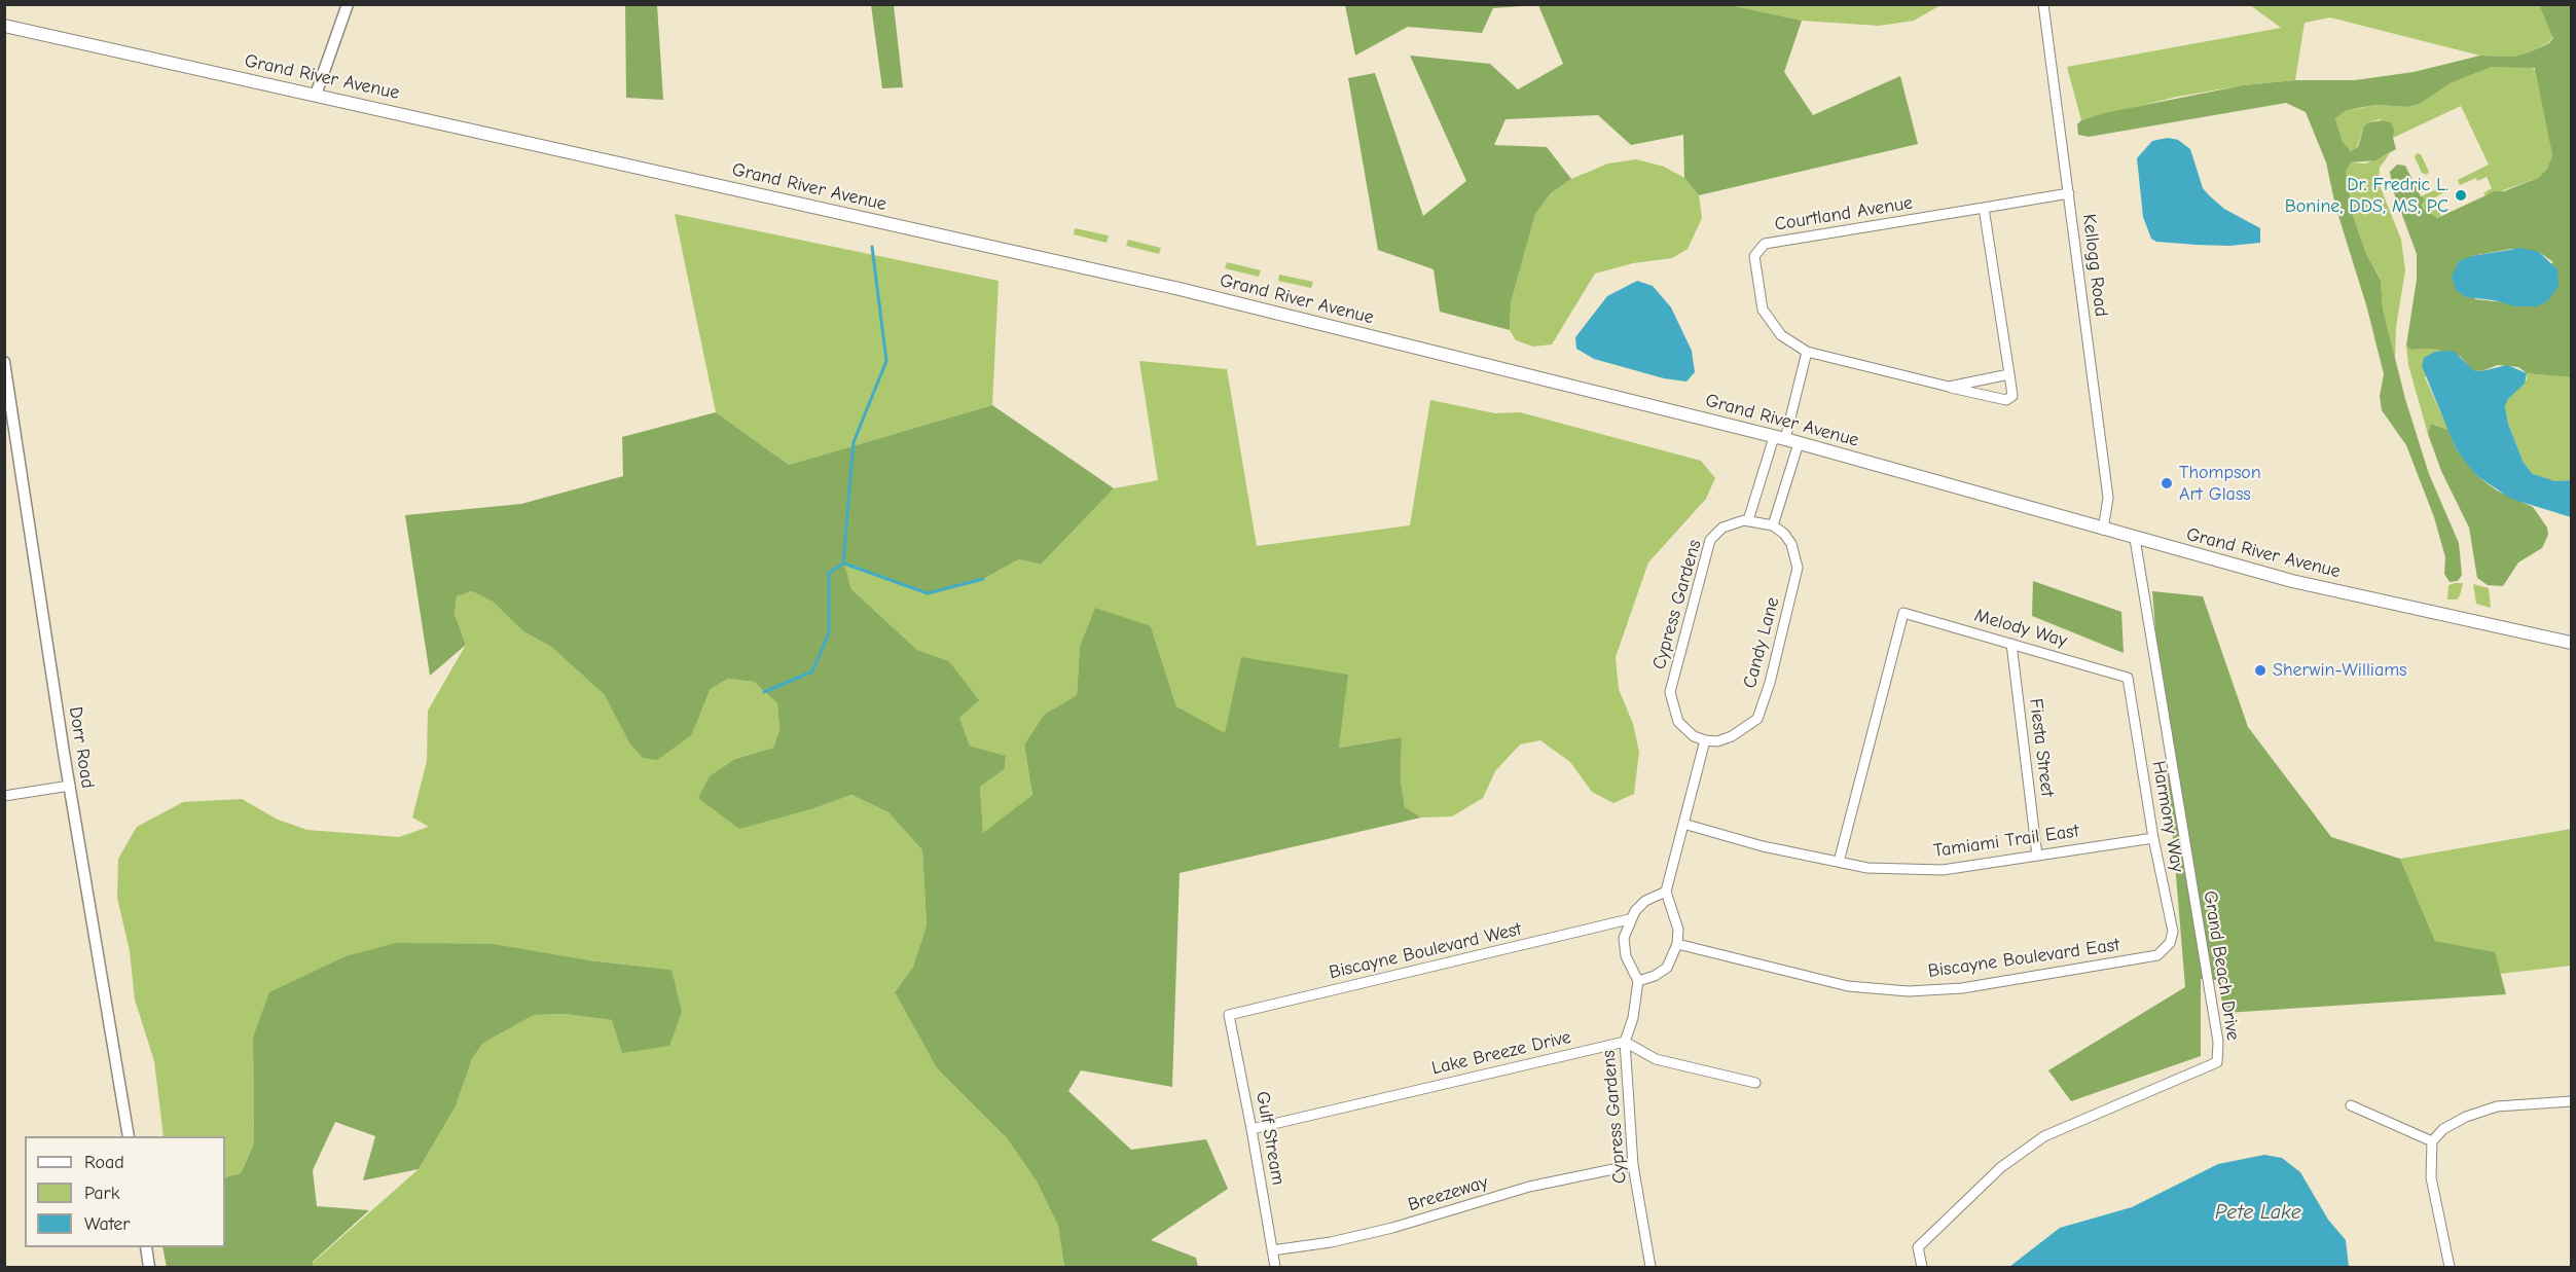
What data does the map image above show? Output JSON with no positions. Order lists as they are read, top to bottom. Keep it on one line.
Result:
{"streets":{"main road":["Grand River Avenue"],"street":["Courtland Avenue","Kellogg Road","Cypress Gardens","Melody Way","Candy Lane","Dorr Road","Fiesta Street","Harmony Way","Tamiami Trail East","Biscayne Boulevard West","Biscayne Boulevard East","Grand Beach Drive","Lake Breeze Drive","Gulf Stream","Breezeway"]},"crossings":[["Grand River Avenue","Kellogg Road"],["Grand River Avenue","Grand Beach Drive"],["Courtland Avenue","Kellogg Road"],["Cypress Gardens","Candy Lane"],["Cypress Gardens","Lake Breeze Drive"],["Cypress Gardens","Breezeway"],["Melody Way","Fiesta Street"],["Melody Way","Harmony Way"],["Melody Way","Tamiami Trail East"],["Fiesta Street","Tamiami Trail East"],["Harmony Way","Tamiami Trail East"],["Harmony Way","Biscayne Boulevard East"],["Biscayne Boulevard West","Gulf Stream"],["Lake Breeze Drive","Gulf Stream"],["Gulf Stream","Breezeway"]],"water":["Pete Lake"],"places":["Dr. Fredric L. Bonine, DDS, MS, PC","Thompson Art Glass","Sherwin-Williams"],"legend":["Road","Park","Water"]}
